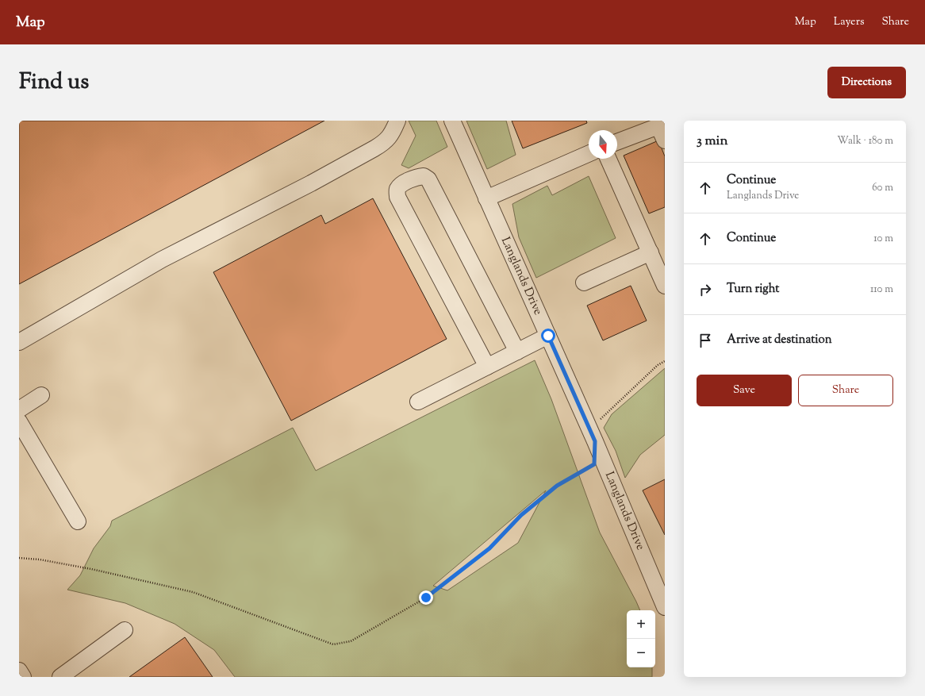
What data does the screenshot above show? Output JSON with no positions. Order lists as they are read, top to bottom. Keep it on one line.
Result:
{"streets":{"street":["Langlands Drive"]},"north":"bottom","page":{"header":"Map","nav":["Map","Layers","Share"],"title":"Find us","buttons":["Directions",["Save","Share"]],"heading":["3 min","Walk · 180 m"],"list":[["Continue","Langlands Drive","60 m"],["Continue","10 m"],["Turn right","110 m"],"Arrive at destination"],"map_buttons":["+","−"]}}
